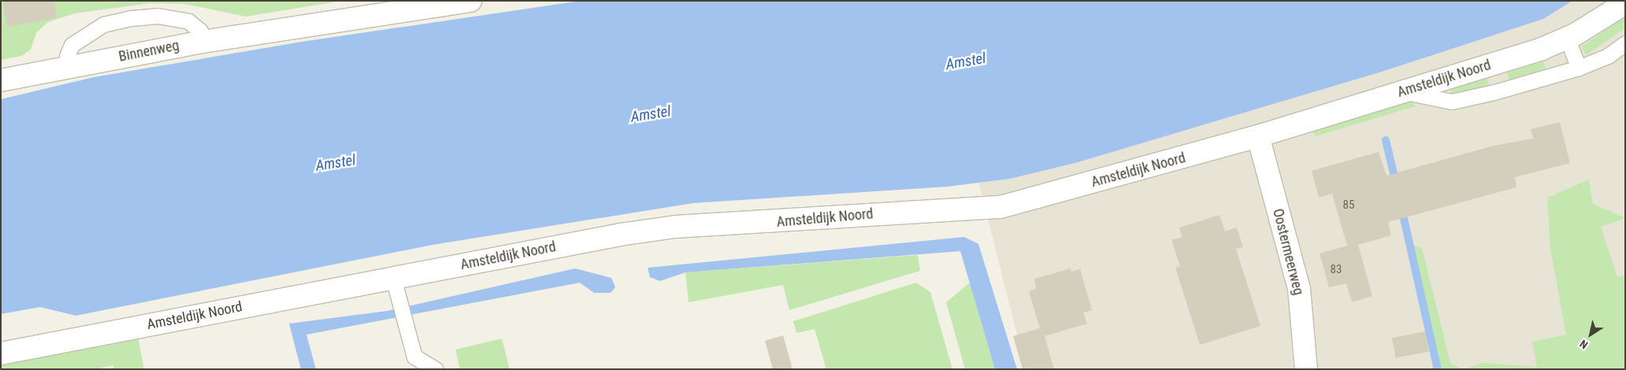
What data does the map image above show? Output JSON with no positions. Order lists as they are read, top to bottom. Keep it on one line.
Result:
{"streets":{"street":["Binnenweg","Amsteldijk Noord","Oostermeerweg"]},"crossings":[["Amsteldijk Noord","Oostermeerweg"]],"water":["Amstel"],"house_numbers":["85","83"],"north":"bottom left"}
